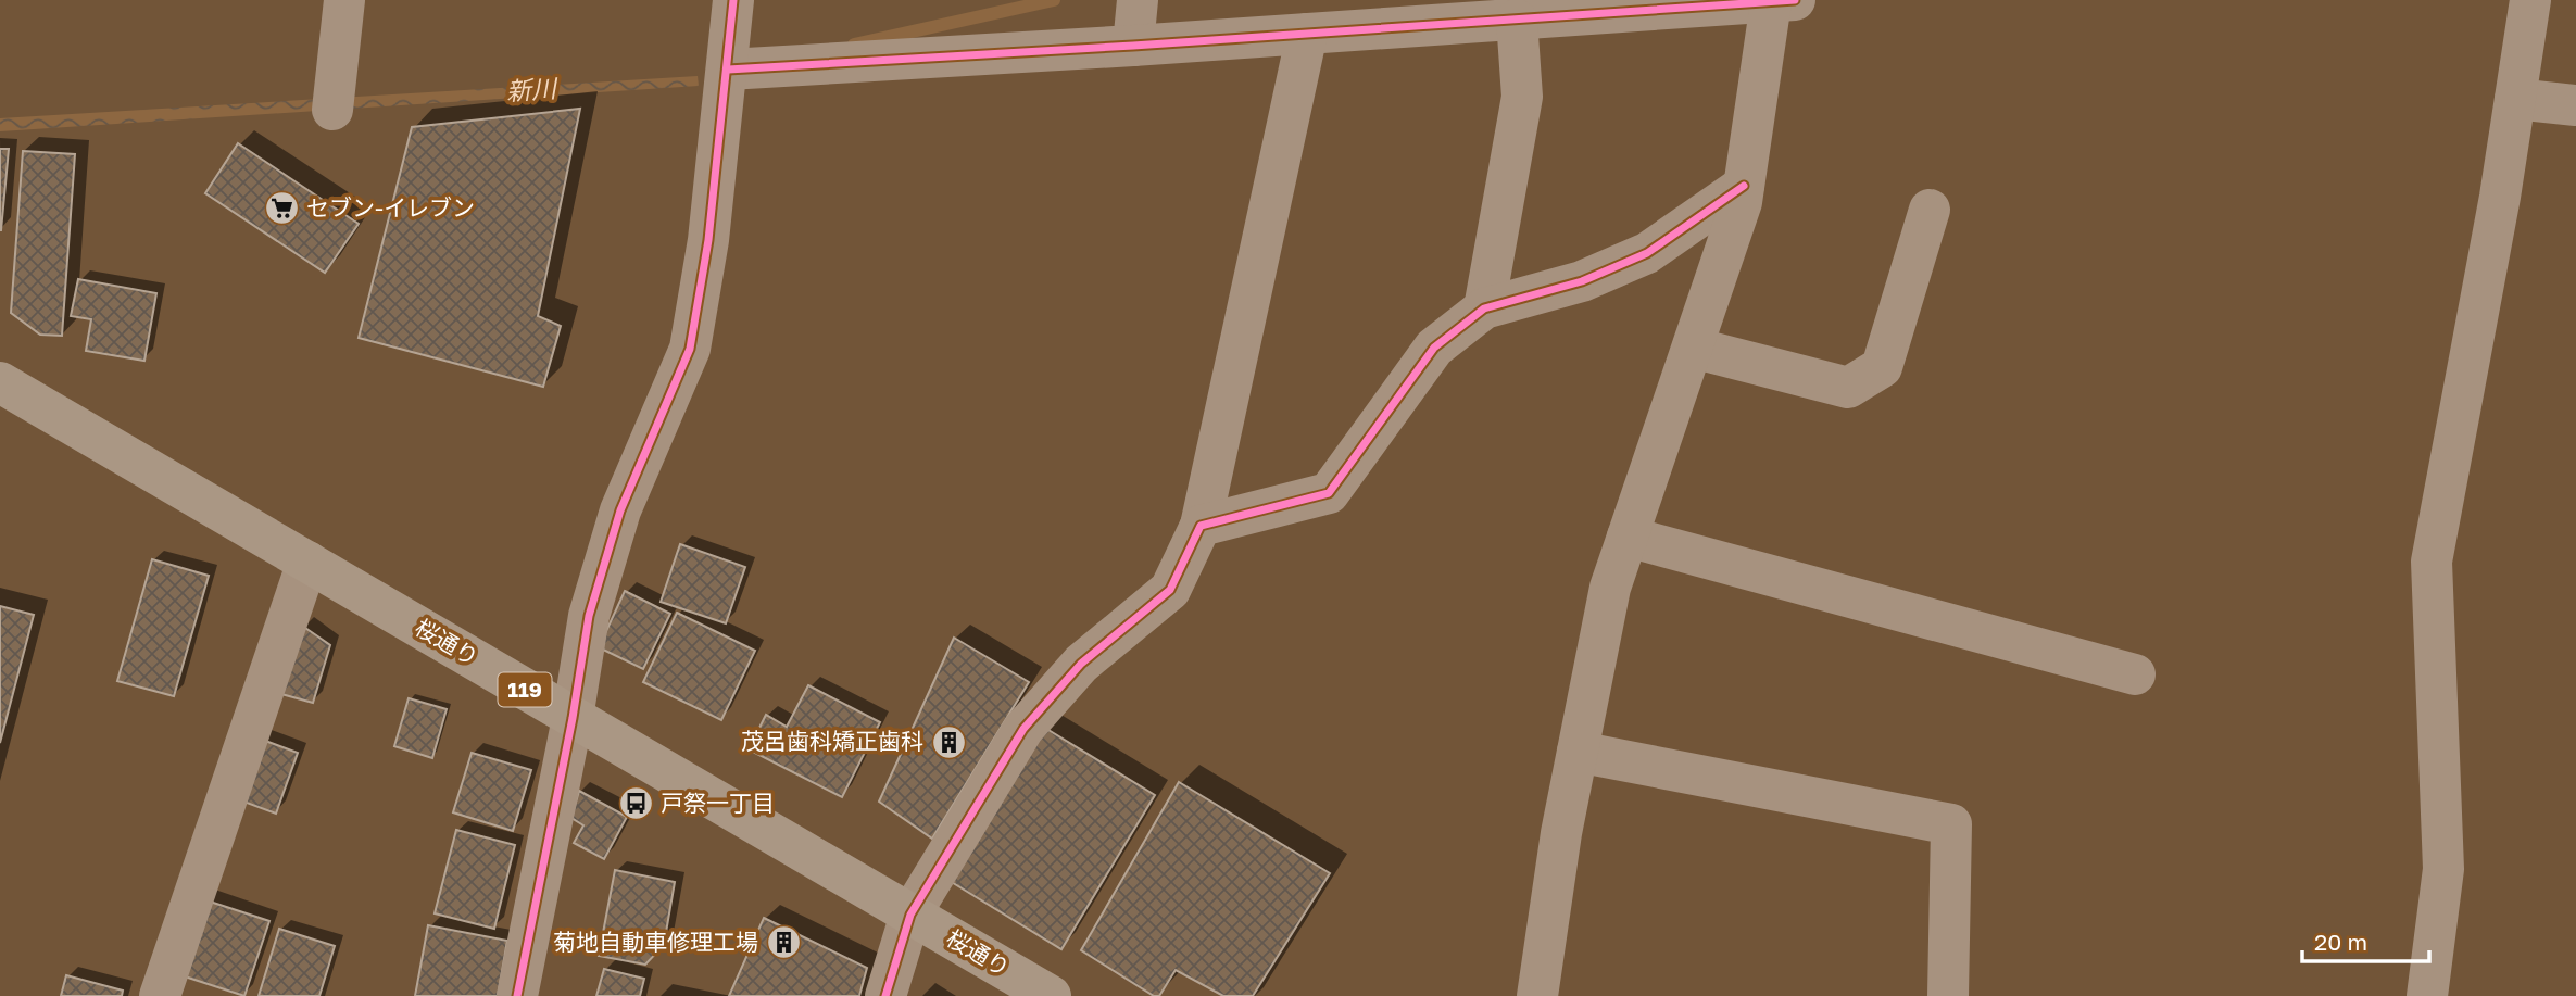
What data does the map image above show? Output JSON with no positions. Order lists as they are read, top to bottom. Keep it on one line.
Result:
{"streets":{"highway":["桜通り","119"]},"water":["新川"],"places":{"supermarket":["セブン-イレブン"],"building":["茂呂歯科矯正歯科","菊地自動車修理工場"],"bus stop":["戸祭一丁目"]},"scale_bar":"20 m"}
